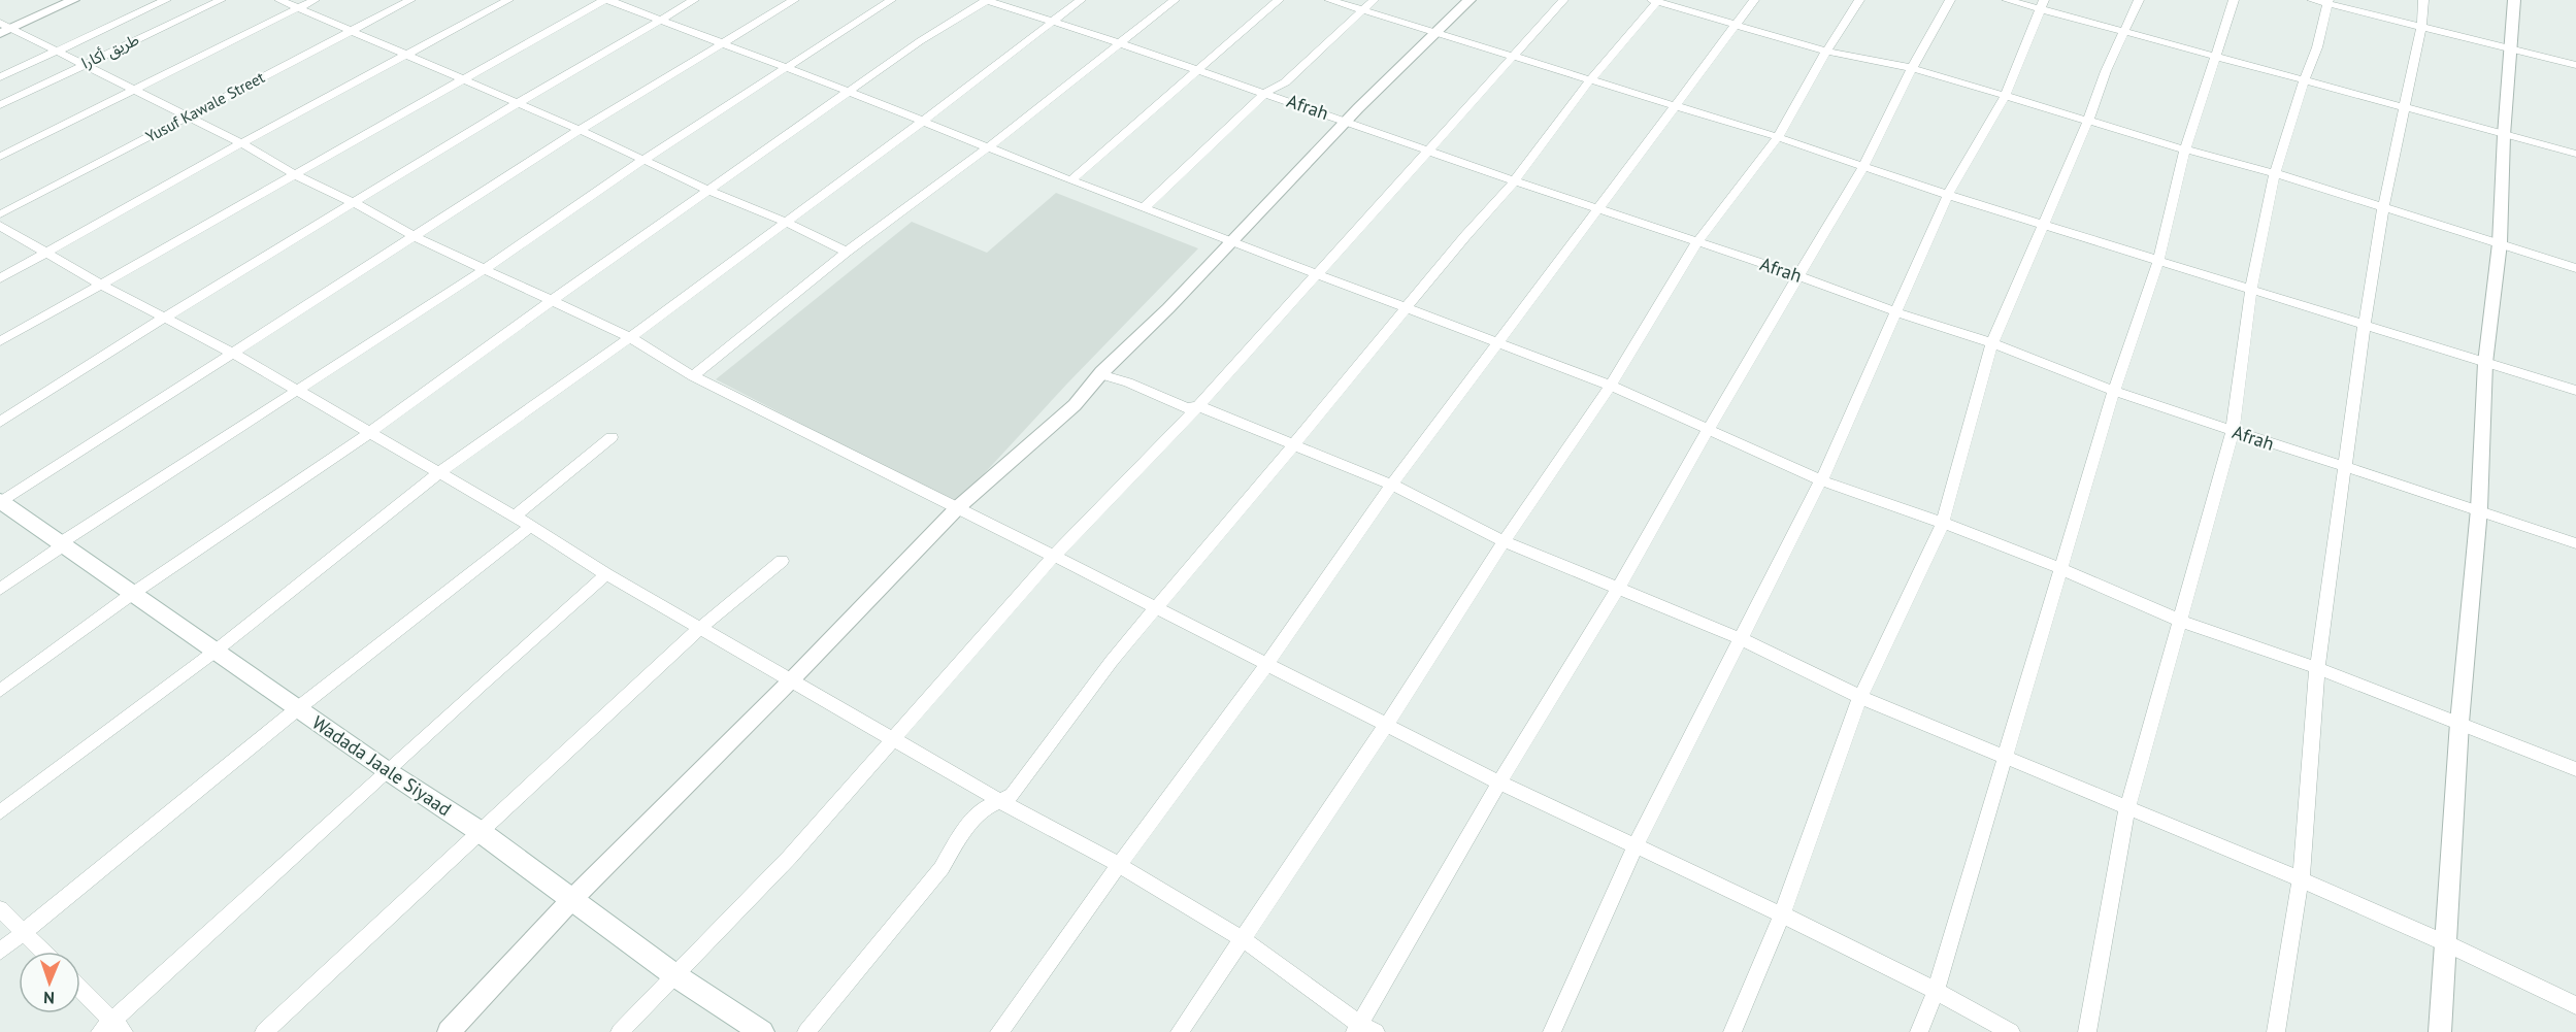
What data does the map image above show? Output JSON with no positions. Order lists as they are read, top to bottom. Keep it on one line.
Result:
{"streets":{"main road":["Wadada Jaale Siyaad"],"street":["طريق أكارا","Yusuf Kawale Street","Afrah"]},"north":"bottom"}
